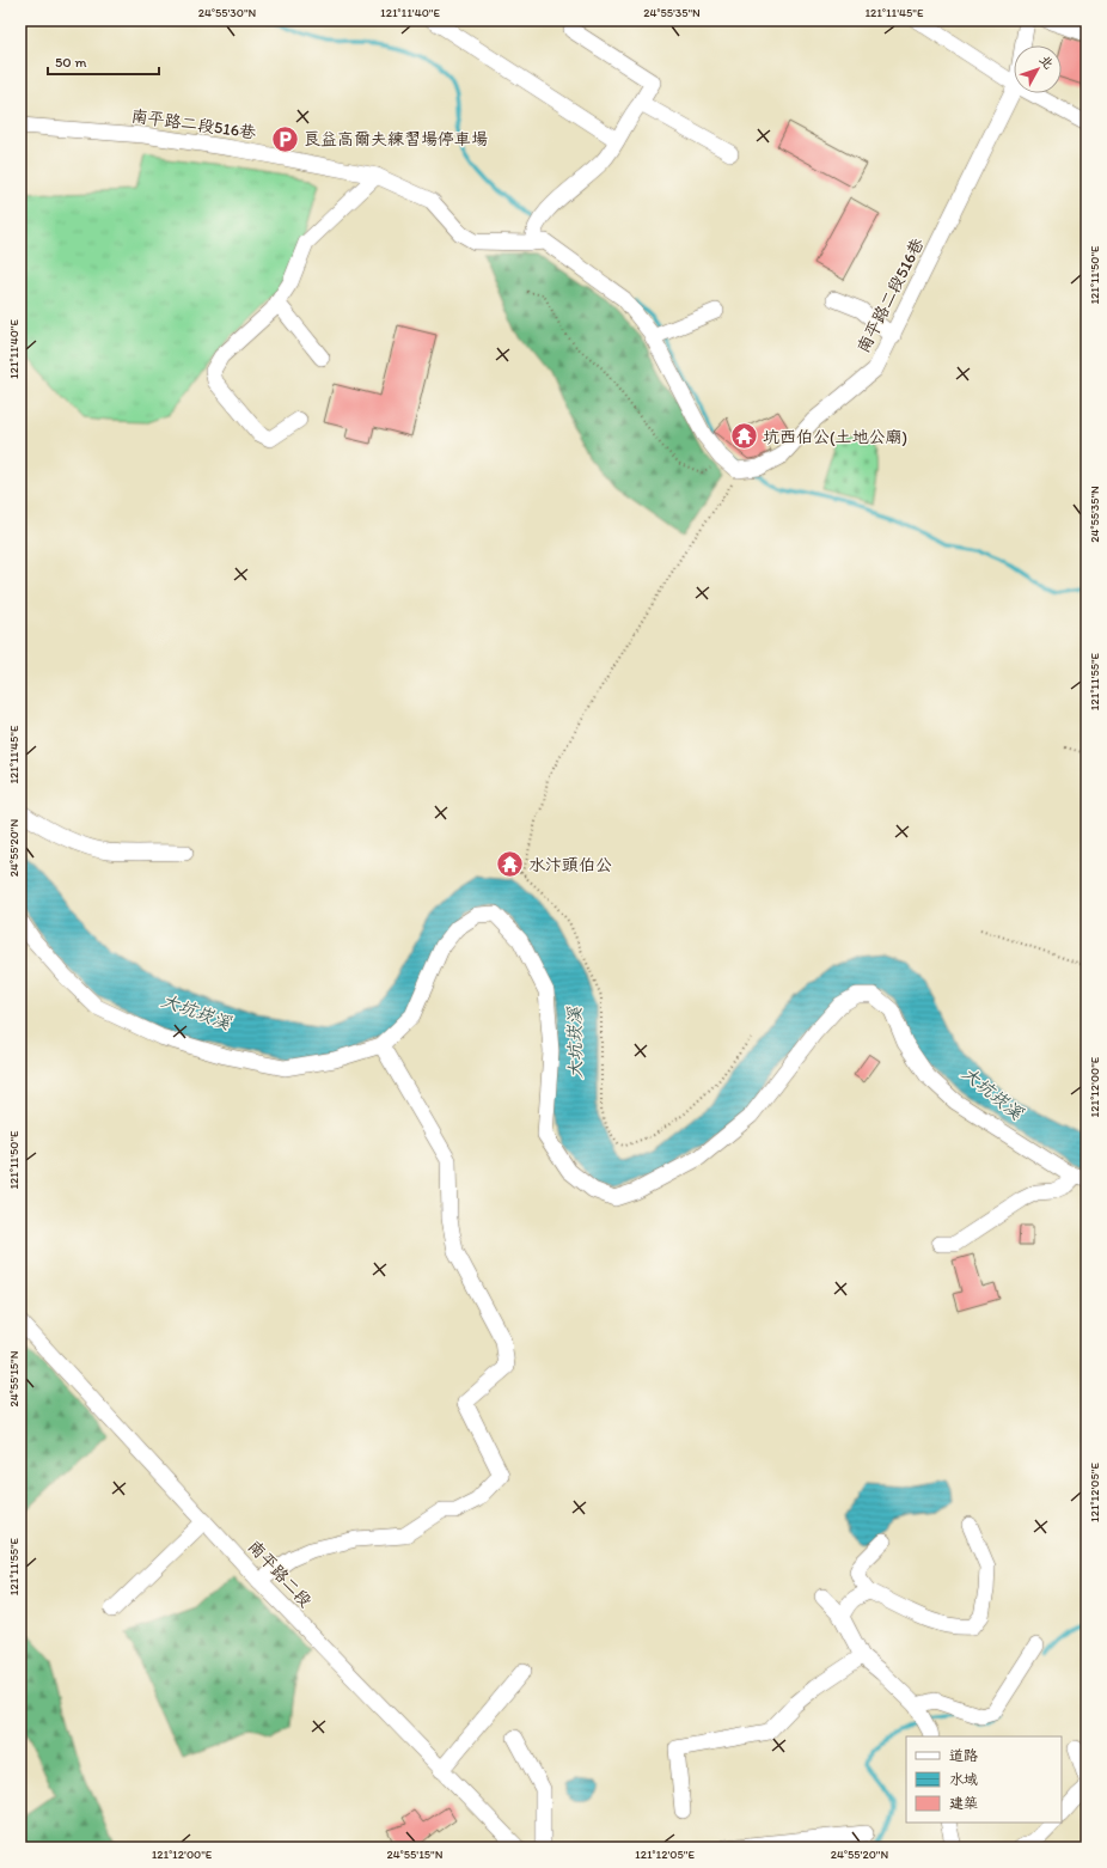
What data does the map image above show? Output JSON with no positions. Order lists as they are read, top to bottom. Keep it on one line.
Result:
{"streets":{"street":["南平路二段516巷","南平路二段"]},"water":["大坑崁溪"],"places":{"parking":["良益高爾夫練習場停車場"],"temple":["坑西伯公(土地公廟)","水汴頭伯公"]},"legend":["道路","水域","建築"],"scale_bar":"50 m","north":"top right","coordinates":["24°55'30\"N","121°11'40\"E","24°55'35\"N","121°11'45\"E","121°11'50\"E","121°11'55\"E","24°55'20\"N","121°12'00\"E","24°55'15\"N","121°12'05\"E"]}
